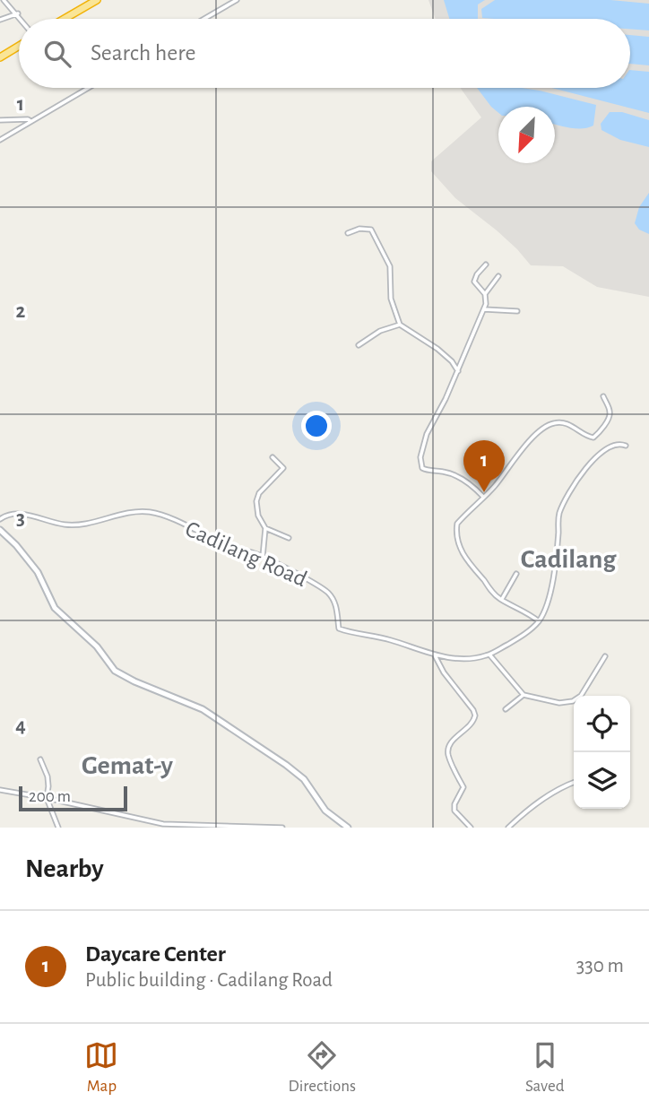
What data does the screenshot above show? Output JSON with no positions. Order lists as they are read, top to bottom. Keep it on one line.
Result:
{"streets":{"street":["Cadilang Road"]},"districts":["Cadilang","Gemat-y"],"scale_bar":"200 m","north":"bottom left","page":{"search":"Search here","pins":"1","scale":"200 m","heading":"Nearby","list":[{"mark":"1","name":"Daycare Center","note":"Public building · Cadilang Road","value":"330 m"}],"nav":["Map","Directions","Saved"]},"grid":{"rows":["1","2","3","4"]}}
